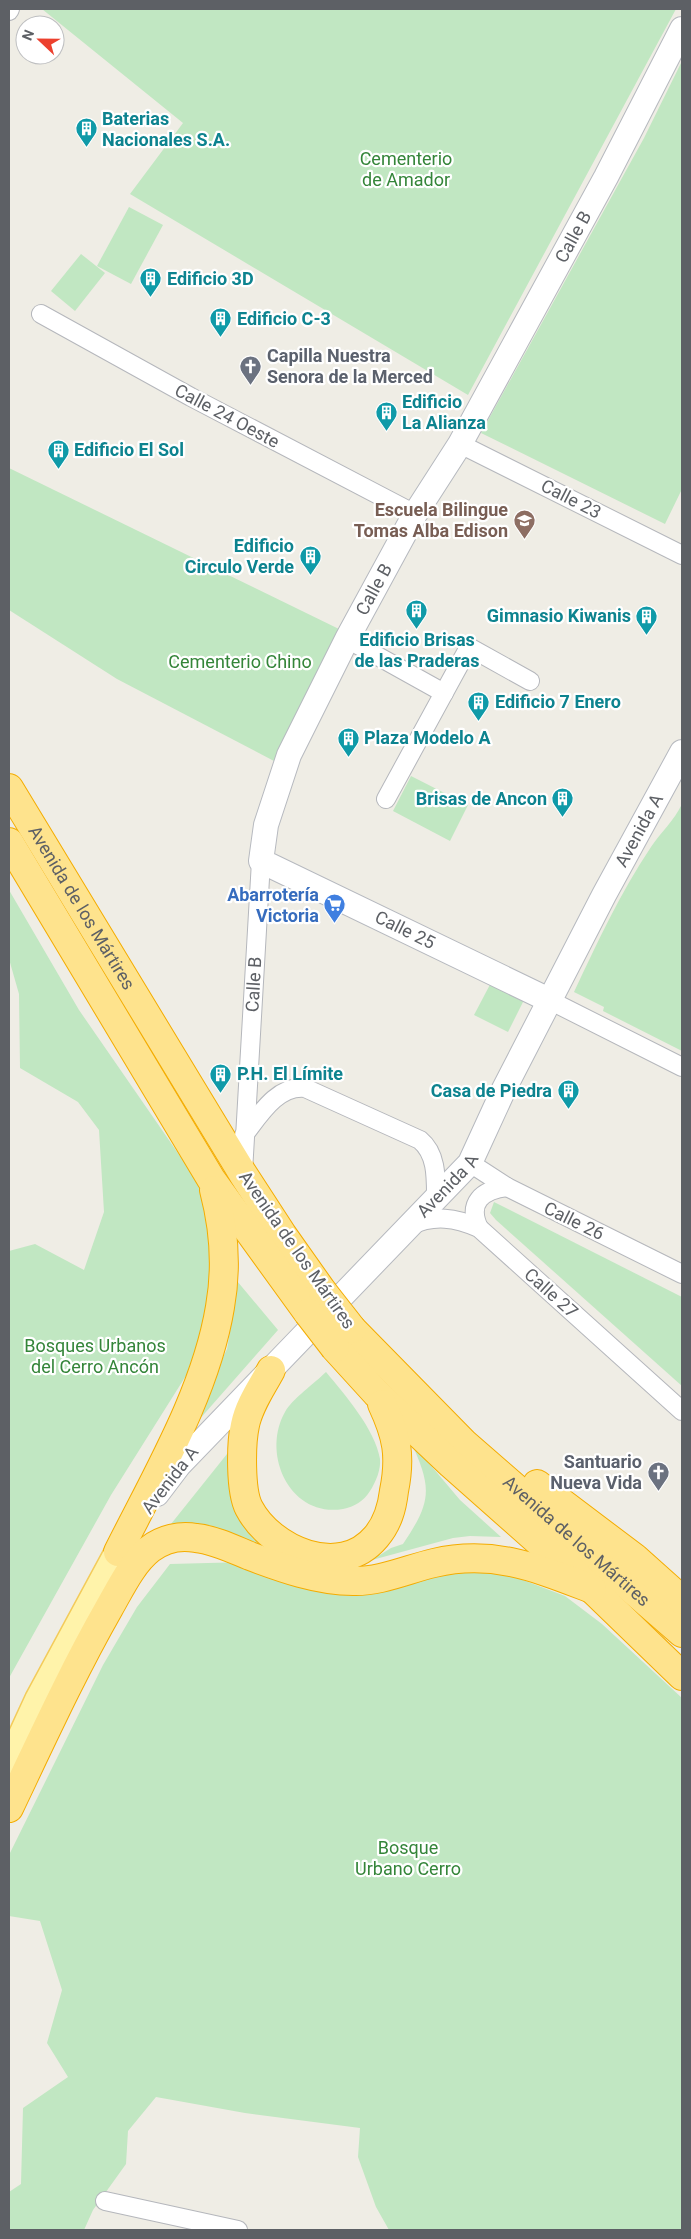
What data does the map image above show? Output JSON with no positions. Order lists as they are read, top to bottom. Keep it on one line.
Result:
{"streets":{"highway":["Avenida de los Mártires"],"street":["Calle B","Calle 24 Oeste","Calle 23","Avenida A","Calle 25","Calle 26","Calle 27"]},"crossings":[["Calle B","Calle 24 Oeste"],["Calle B","Calle 23"],["Calle B","Avenida de los Mártires"],["Calle B","Calle 25"],["Avenida A","Calle 25"],["Avenida A","Calle 26"],["Avenida A","Calle 27"]],"parks":["Cementerio de Amador","Cementerio Chino","Bosques Urbanos del Cerro Ancón","Bosque Urbano Cerro"],"places":{"building":["Baterias Nacionales S.A.","Edificio 3D","Edificio C-3","Edificio La Alianza","Edificio El Sol","Edificio Circulo Verde","Edificio Brisas de las Praderas","Gimnasio Kiwanis","Edificio 7 Enero","Plaza Modelo A","Brisas de Ancon","P.H. El Límite","Casa de Piedra"],"church":["Capilla Nuestra Senora de la Merced","Santuario Nueva Vida"],"school or university":["Escuela Bilingue Tomas Alba Edison"],"supermarket":["Abarrotería Victoria"]},"north":"left"}
